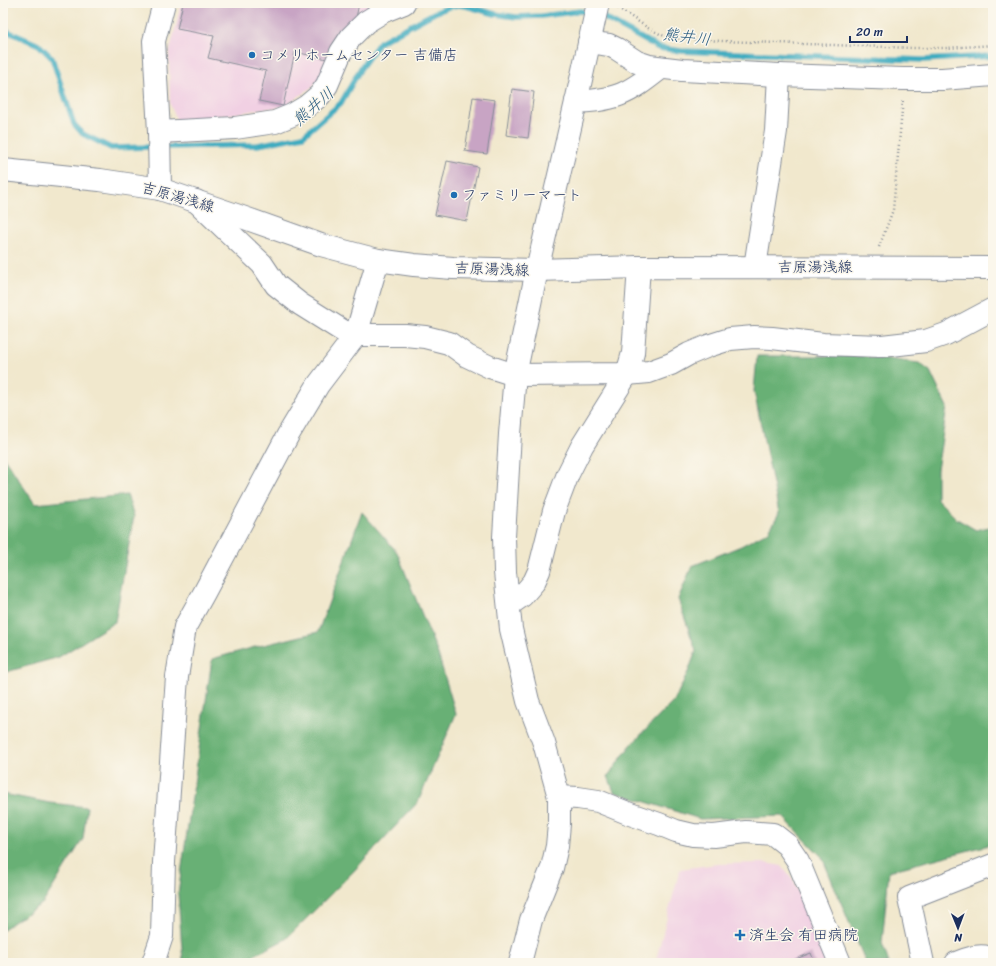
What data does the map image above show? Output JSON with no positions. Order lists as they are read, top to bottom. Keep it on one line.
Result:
{"streets":{"street":["吉原湯浅線"]},"water":["熊井川"],"places":{"other":["コメリホームセンター 吉備店","ファミリーマート"],"health":["済生会 有田病院"]},"scale_bar":"20 m","north":"bottom"}
